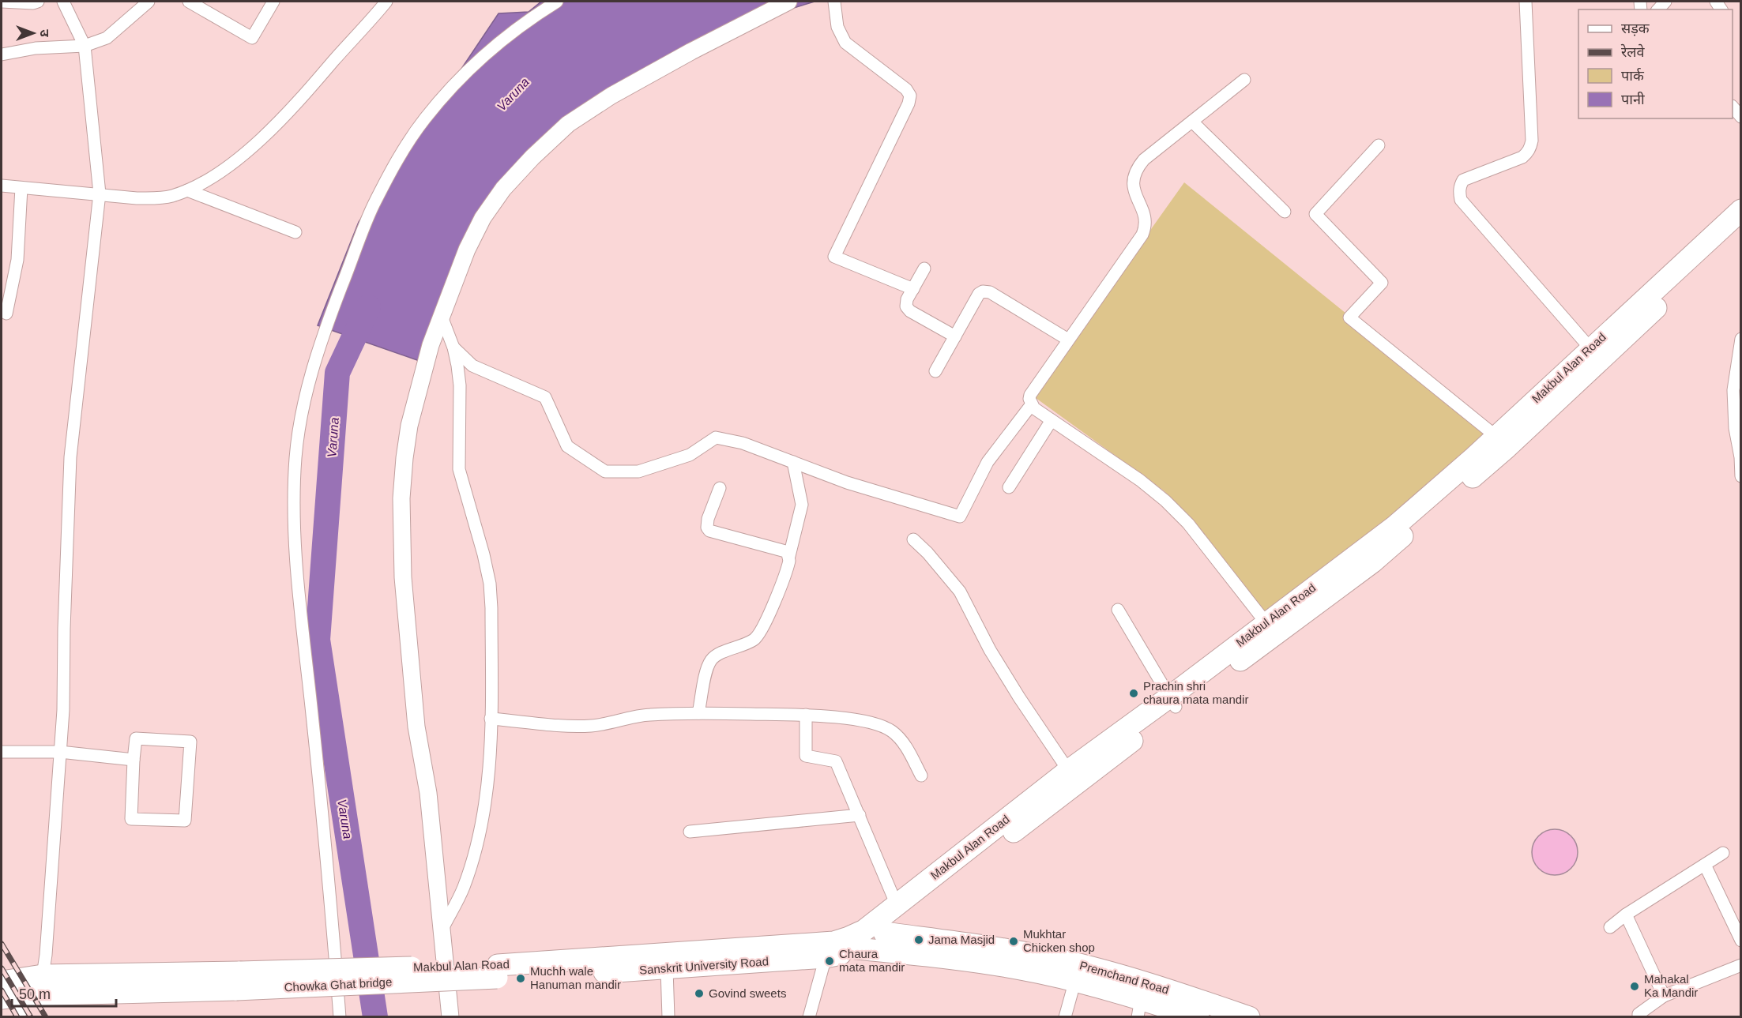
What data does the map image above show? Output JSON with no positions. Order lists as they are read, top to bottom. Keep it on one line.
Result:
{"streets":{"highway":["Makbul Alan Road","Sanskrit University Road","Premchand Road","Chowka Ghat bridge"]},"crossings":[["Makbul Alan Road","Sanskrit University Road"],["Makbul Alan Road","Premchand Road"],["Makbul Alan Road","Chowka Ghat bridge"],["Sanskrit University Road","Chowka Ghat bridge"]],"water":["Varuna"],"places":["Prachin shri chaura mata mandir","Jama Masjid","Mukhtar Chicken shop","Chaura mata mandir","Muchh wale Hanuman mandir","Mahakal Ka Mandir","Govind sweets"],"legend":["सड़क","रेलवे","पार्क","पानी"],"scale_bar":"50 m","north":"right"}
